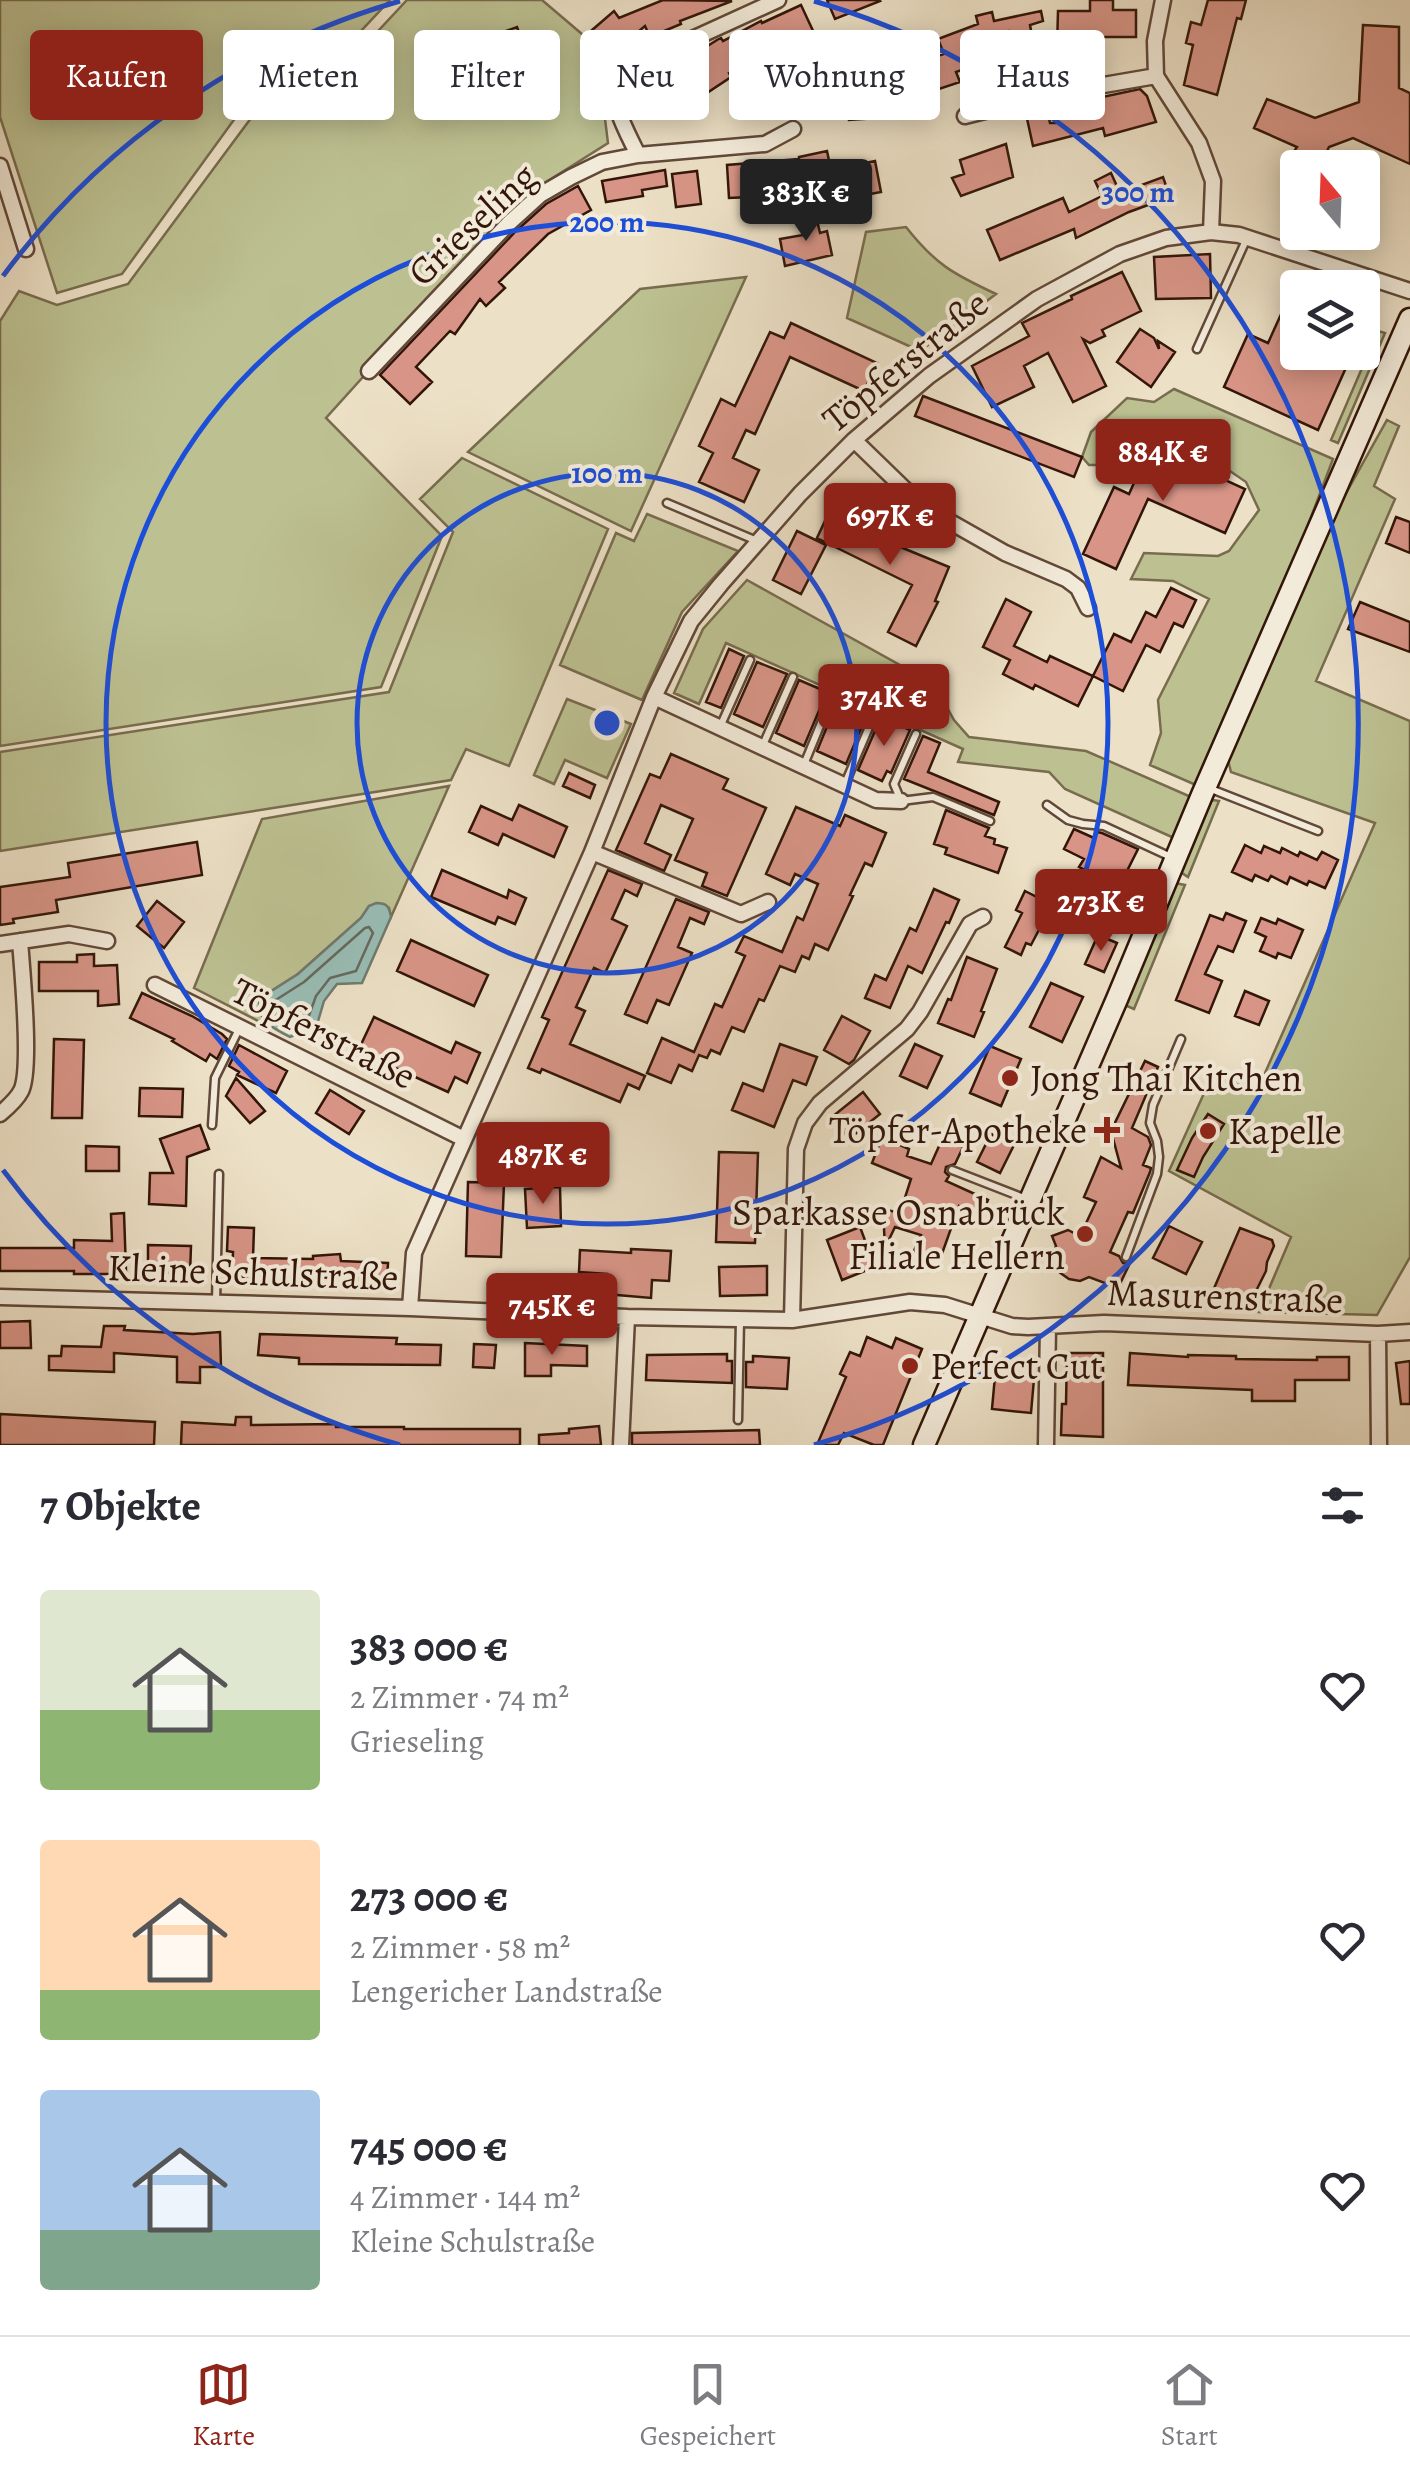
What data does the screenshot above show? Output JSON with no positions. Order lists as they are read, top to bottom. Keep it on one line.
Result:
{"streets":{"street":["Grieseling","Töpferstraße","Kleine Schulstraße","Masurenstraße"]},"crossings":[["Töpferstraße","Kleine Schulstraße"],["Kleine Schulstraße","Masurenstraße"]],"places":{"other":["Jong Thai Kitchen","Kapelle","Sparkasse Osnabrück Filiale Hellern","Perfect Cut"],"health":["Töpfer-Apotheke"]},"north":"top","page":{"chip":["Kaufen","Mieten","Filter","Neu","Wohnung","Haus"],"price":["383K €","884K €","697K €","374K €","273K €","487K €","745K €"],"heading":"7 Objekte","list":[{"name":"383 000 €","note":"2 Zimmer · 74 m² · Grieseling"},{"name":"273 000 €","note":"2 Zimmer · 58 m² · Lengericher Landstraße"},{"name":"745 000 €","note":"4 Zimmer · 144 m² · Kleine Schulstraße"}],"tabs":["Karte","Gespeichert","Start"]},"rings":["300 m","200 m","100 m"]}
